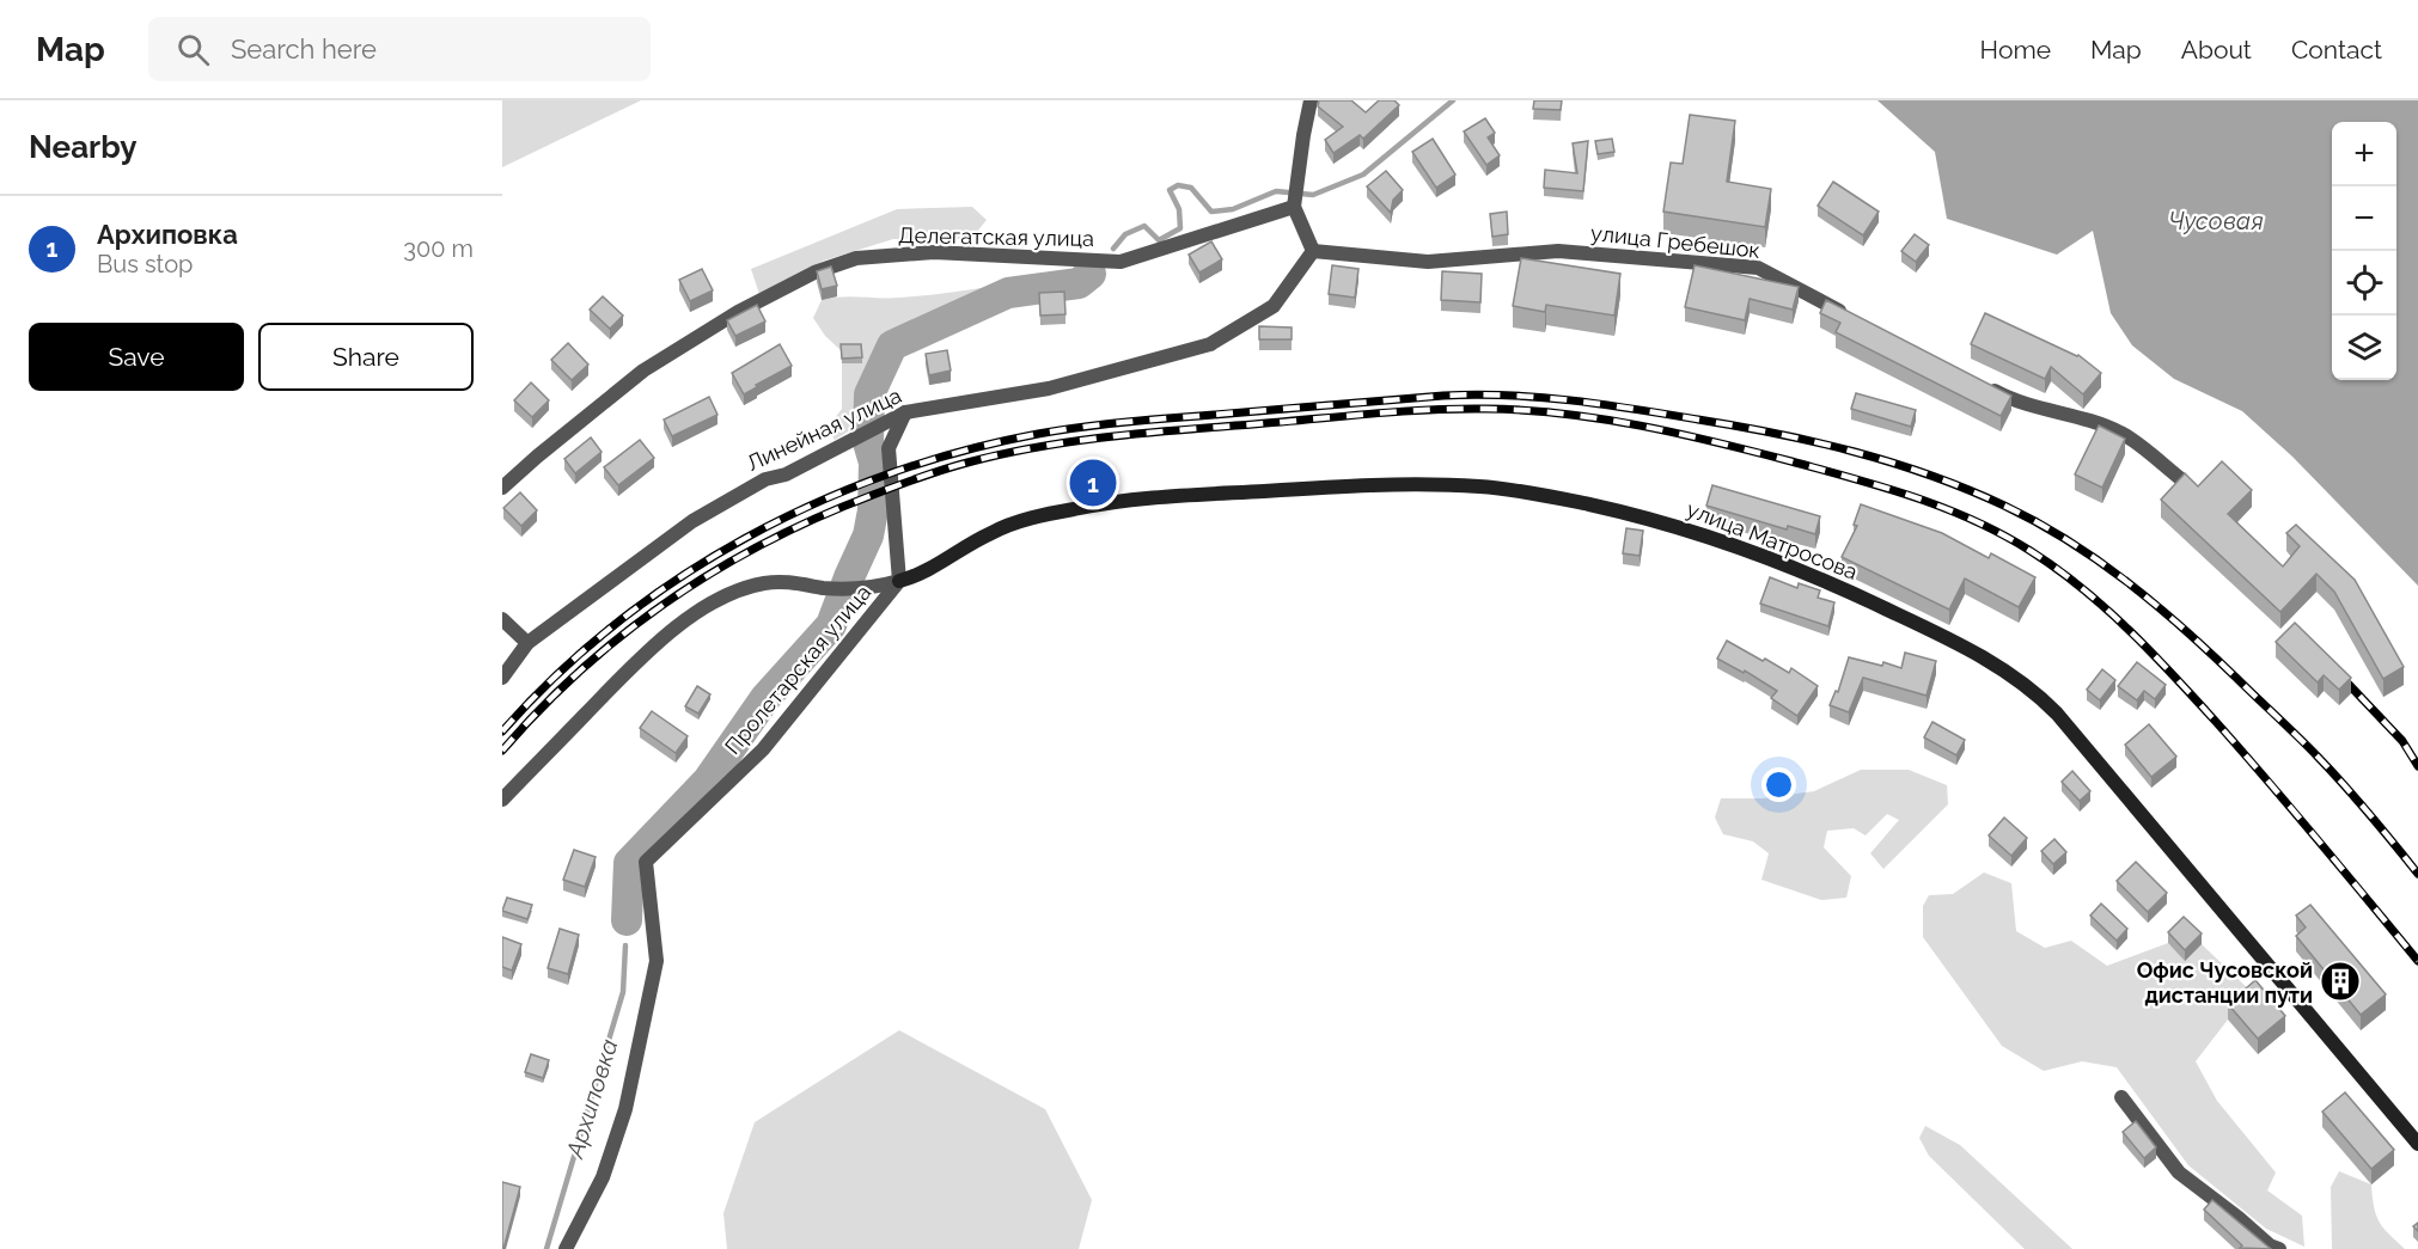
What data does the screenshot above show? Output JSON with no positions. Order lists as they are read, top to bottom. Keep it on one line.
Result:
{"streets":{"street":["Делегатская улица","улица Гребешок","Линейная улица","улица Матросова","Пролетарская улица"]},"crossings":[["улица Гребешок","Линейная улица"],["улица Матросова","Пролетарская улица"]],"water":["Чусовая","Архиповка"],"places":{"building":["Офис Чусовской дистанции пути"]},"page":{"header":"Map","search":"Search here","nav":["Home","Map","About","Contact"],"heading":"Nearby","map_buttons":["+","−"],"list":[{"mark":"1","name":"Архиповка","note":"Bus stop","value":"300 m"}],"buttons":["Save","Share"],"pins":"1"}}
